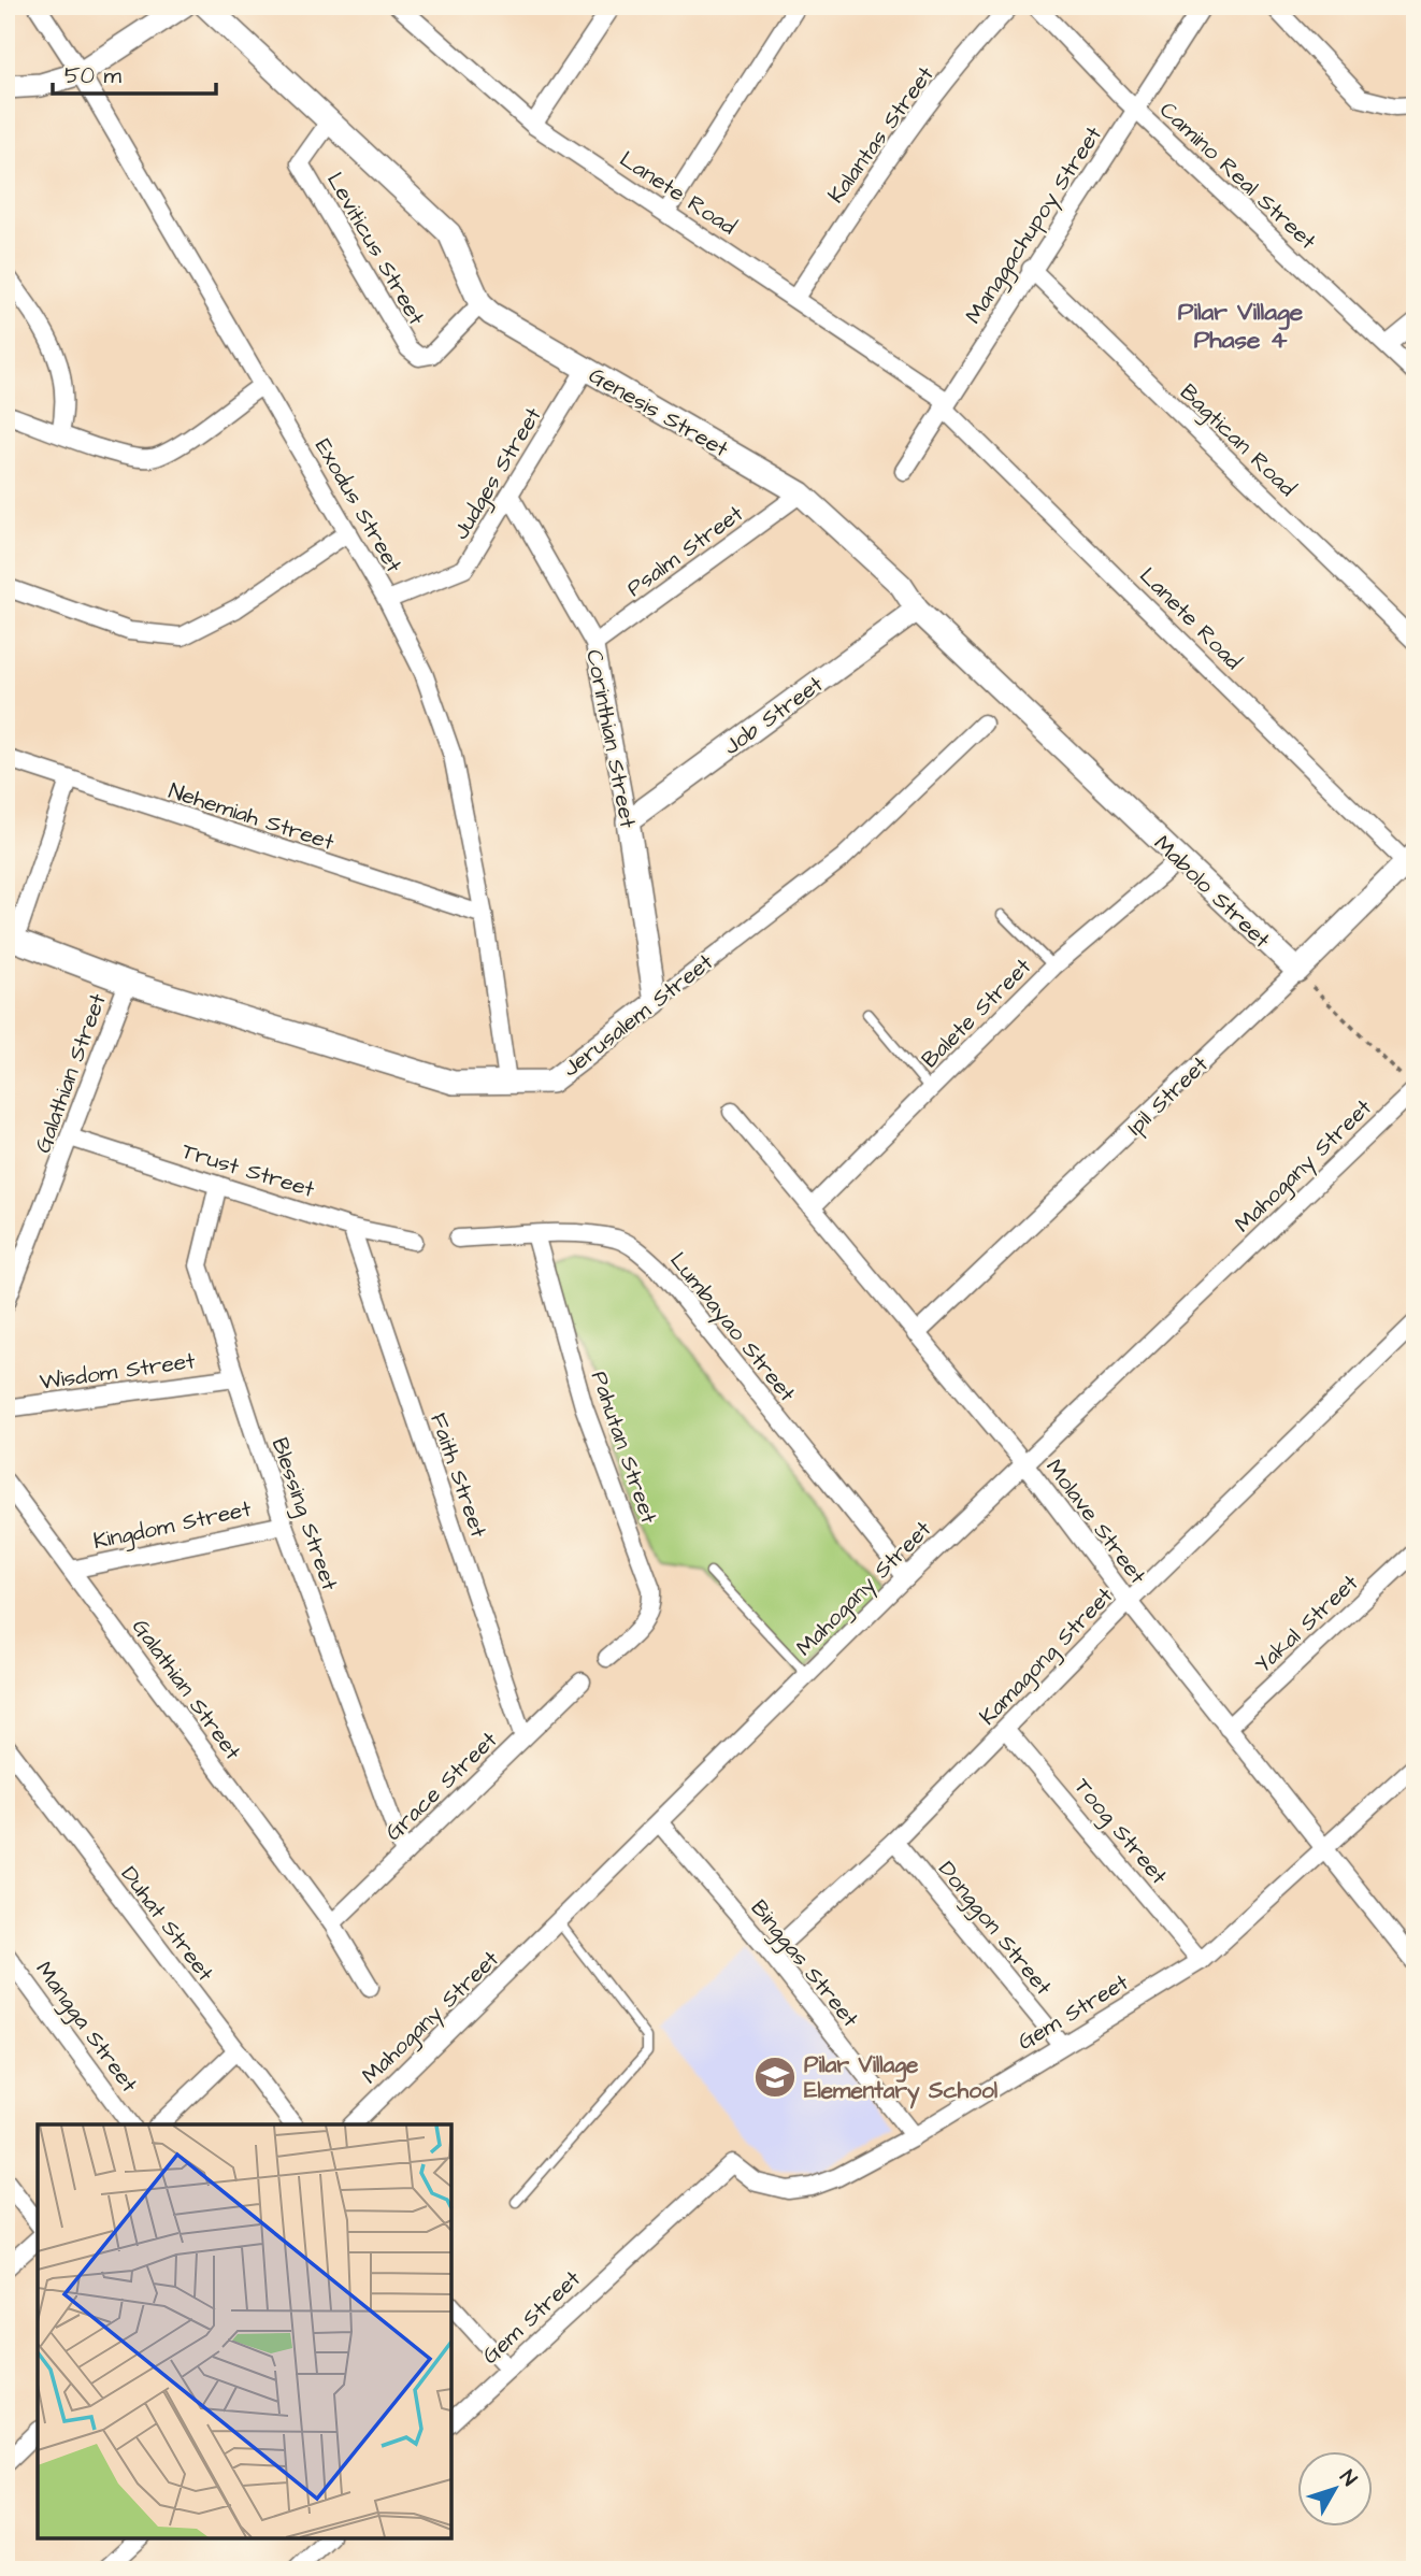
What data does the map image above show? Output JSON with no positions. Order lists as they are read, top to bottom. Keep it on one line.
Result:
{"streets":{"street":["Kalantas Street","Camino Real Street","Lanete Road","Manggachupoy Street","Leviticus Street","Genesis Street","Bagtican Road","Judges Street","Exodus Street","Psalm Street","Job Street","Corinthian Street","Nehemiah Street","Mabolo Street","Balete Street","Jerusalem Street","Galathian Street","Ipil Street","Mahogany Street","Trust Street","Lumbayao Street","Wisdom Street","Pahutan Street","Faith Street","Blessing Street","Molave Street","Kingdom Street","Yakal Street","Kamagong Street","Grace Street","Toog Street","Duhat Street","Donggon Street","Binggas Street","Gem Street","Mangga Street"]},"crossings":[["Kalantas Street","Lanete Road"],["Camino Real Street","Manggachupoy Street"],["Lanete Road","Manggachupoy Street"],["Lanete Road","Ipil Street"],["Manggachupoy Street","Bagtican Road"],["Leviticus Street","Genesis Street"],["Genesis Street","Judges Street"],["Genesis Street","Psalm Street"],["Genesis Street","Job Street"],["Genesis Street","Mabolo Street"],["Judges Street","Exodus Street"],["Judges Street","Corinthian Street"],["Exodus Street","Nehemiah Street"],["Exodus Street","Jerusalem Street"],["Psalm Street","Corinthian Street"],["Job Street","Corinthian Street"],["Corinthian Street","Jerusalem Street"],["Mabolo Street","Balete Street"],["Mabolo Street","Ipil Street"],["Balete Street","Molave Street"],["Jerusalem Street","Galathian Street"],["Galathian Street","Trust Street"],["Galathian Street","Kingdom Street"],["Galathian Street","Grace Street"],["Ipil Street","Molave Street"],["Mahogany Street","Lumbayao Street"],["Mahogany Street","Molave Street"],["Mahogany Street","Binggas Street"],["Trust Street","Faith Street"],["Trust Street","Blessing Street"],["Lumbayao Street","Pahutan Street"],["Wisdom Street","Blessing Street"],["Faith Street","Grace Street"],["Blessing Street","Kingdom Street"],["Blessing Street","Grace Street"],["Molave Street","Yakal Street"],["Molave Street","Kamagong Street"],["Molave Street","Gem Street"],["Kamagong Street","Toog Street"],["Kamagong Street","Donggon Street"],["Kamagong Street","Binggas Street"],["Toog Street","Gem Street"],["Donggon Street","Gem Street"],["Binggas Street","Gem Street"]],"districts":["Pilar Village Phase 4"],"places":{"school or university":["Pilar Village Elementary School"]},"scale_bar":"50 m","north":"top right"}
